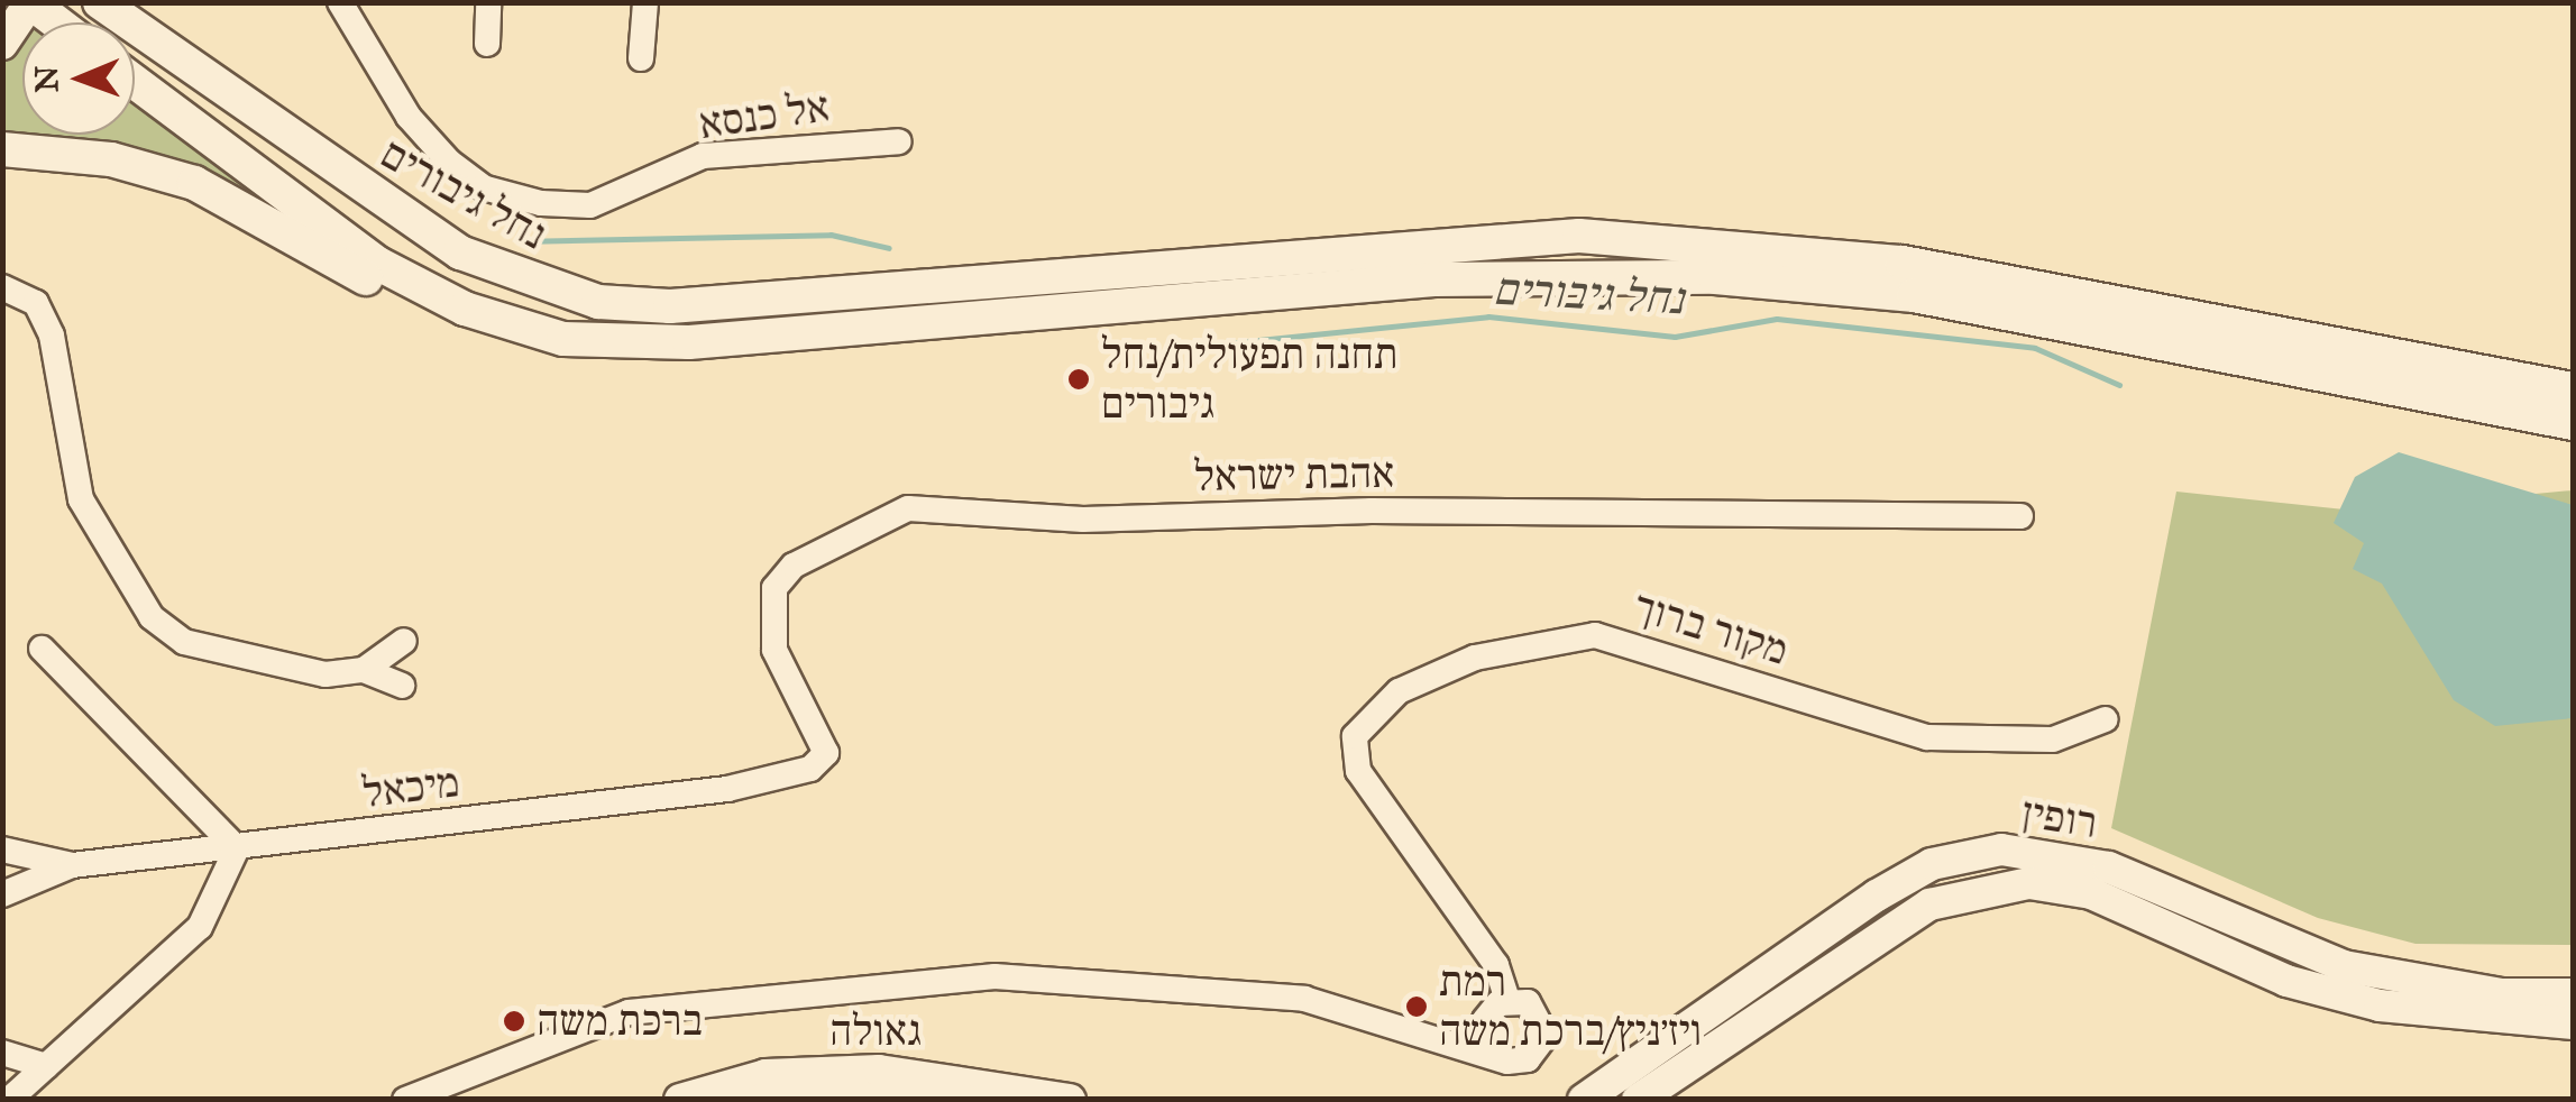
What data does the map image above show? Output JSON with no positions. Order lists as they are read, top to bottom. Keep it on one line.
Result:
{"streets":{"main road":["נחל גיבורים"],"street":["אל כנסא","אהבת ישראל","מקור ברוך","מיכאל","רופין","גאולה"]},"crossings":[["אהבת ישראל","מיכאל"]],"water":["נחל גיבורים"],"places":["תחנה תפעולית/נחל גיבורים","רמת ויז׳ניץ/ברכת משה","ברכת משה"],"north":"left"}
